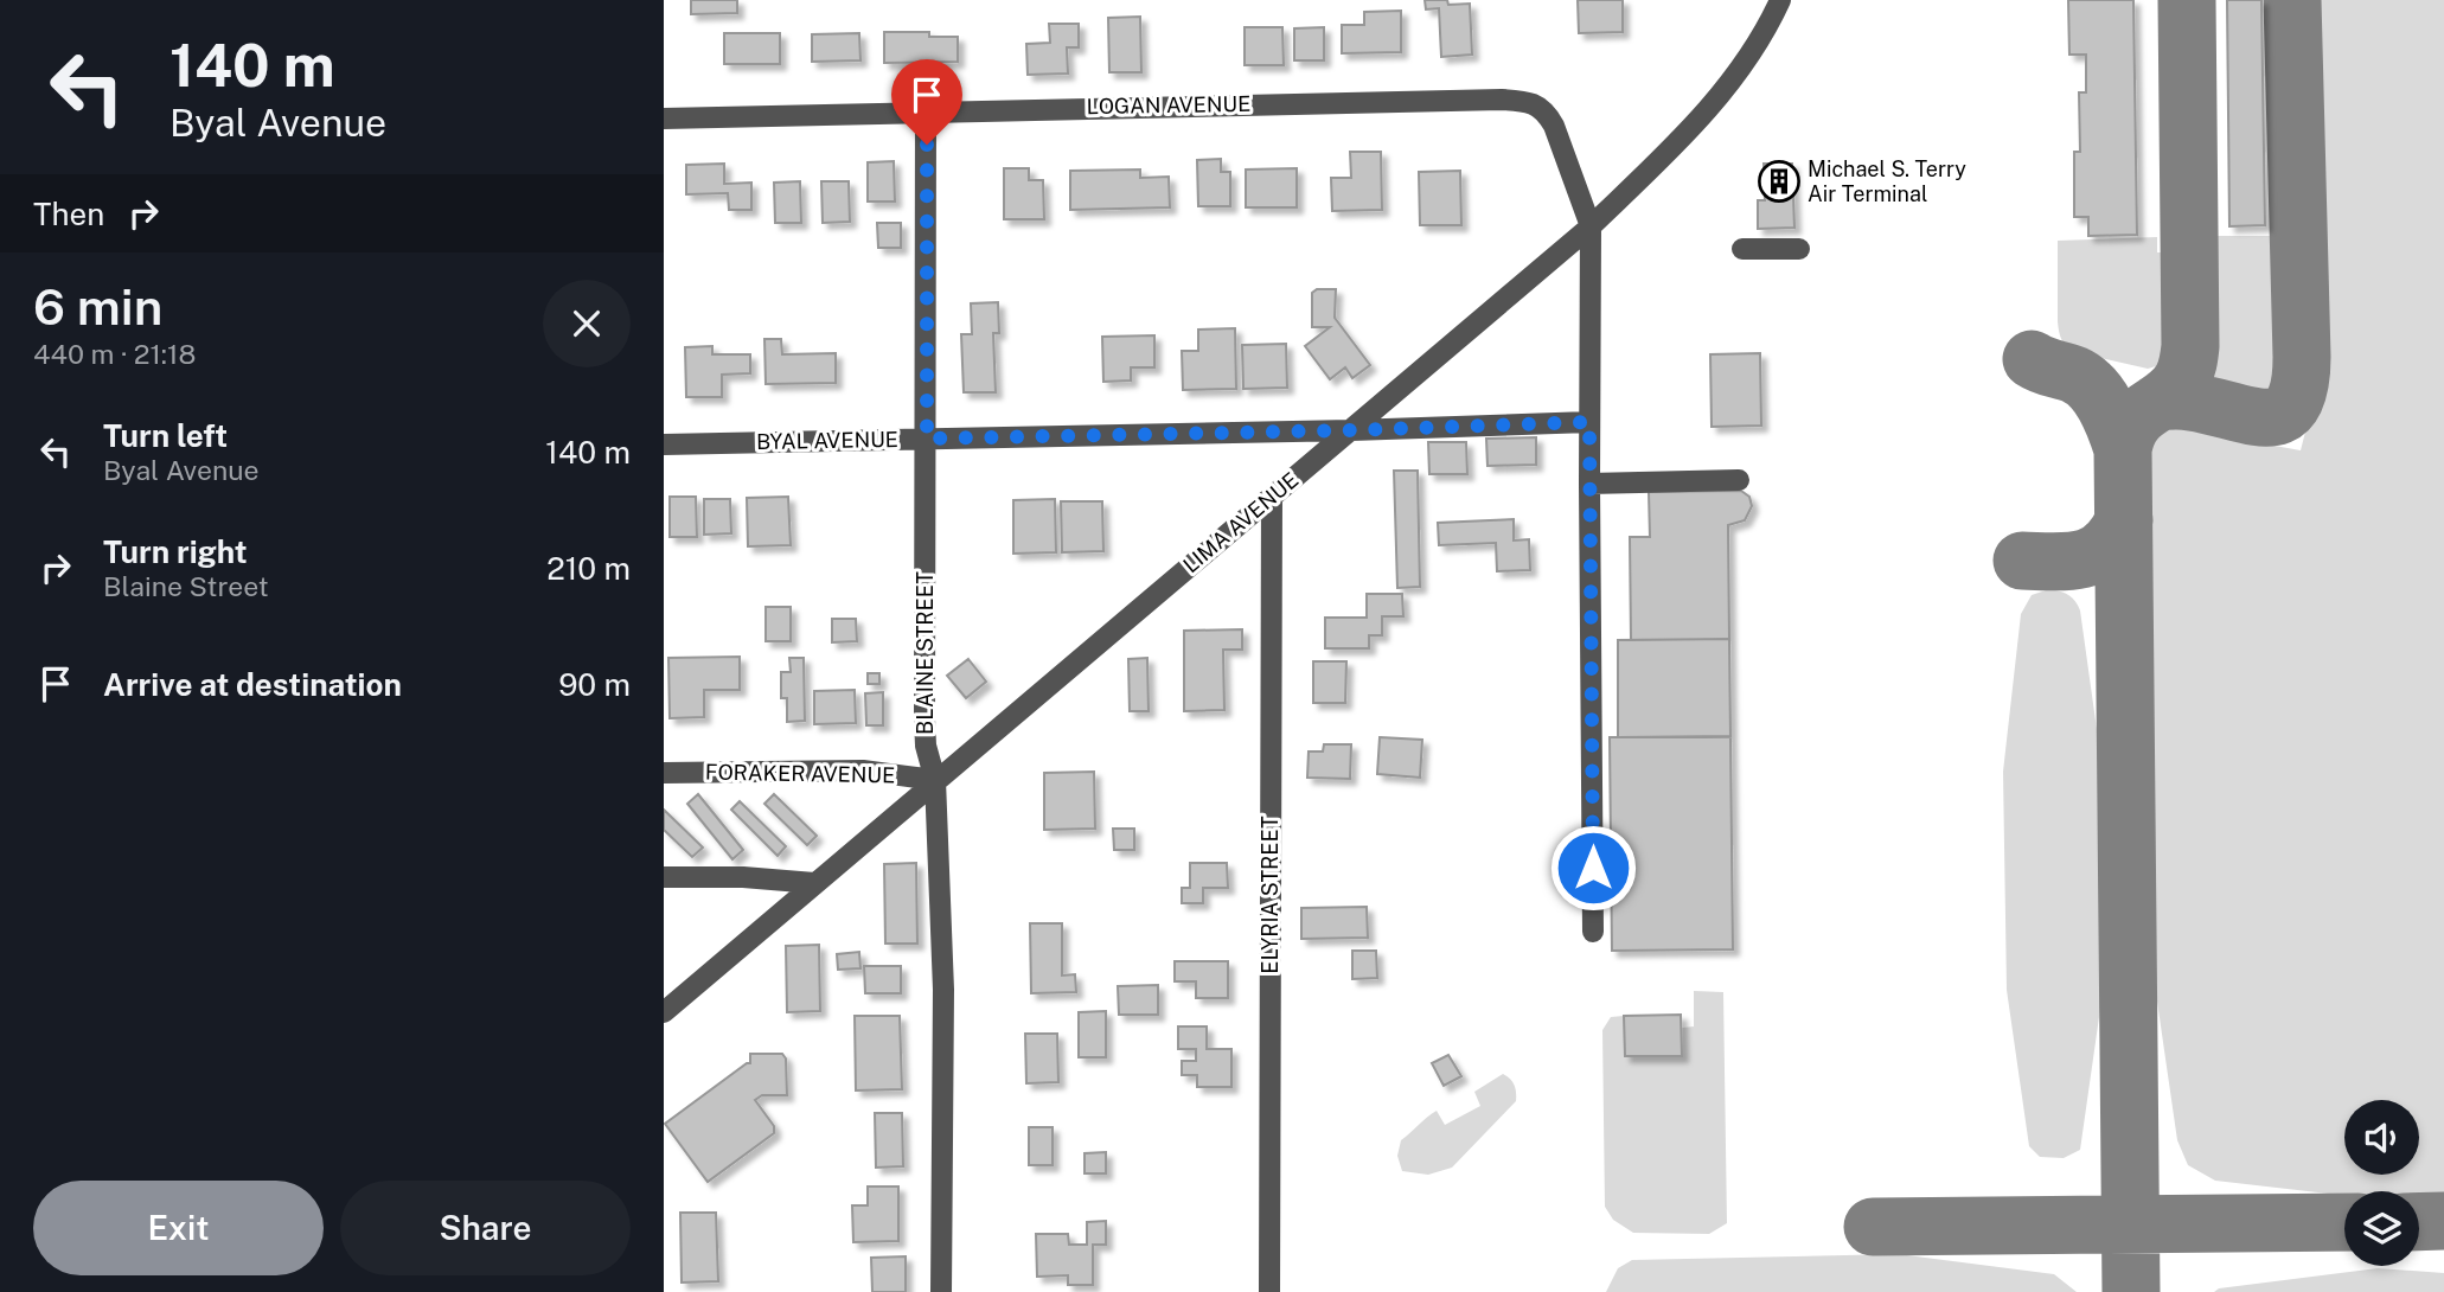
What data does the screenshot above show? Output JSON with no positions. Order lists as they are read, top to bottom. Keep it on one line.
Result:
{"streets":{"street":["LOGAN AVENUE","BYAL AVENUE","LIMA AVENUE","BLAINE STREET","FORAKER AVENUE","ELYRIA STREET"]},"crossings":[["LOGAN AVENUE","LIMA AVENUE"],["LOGAN AVENUE","BLAINE STREET"],["BYAL AVENUE","LIMA AVENUE"],["BYAL AVENUE","BLAINE STREET"],["LIMA AVENUE","BLAINE STREET"],["LIMA AVENUE","FORAKER AVENUE"],["LIMA AVENUE","ELYRIA STREET"],["BLAINE STREET","FORAKER AVENUE"]],"places":{"building":["Michael S. Terry Air Terminal"]},"page":{"turn":["140 m","Byal Avenue"],"then":"Then","heading":["6 min","440 m · 21:18"],"list":[{"name":"Turn left","note":"Byal Avenue","value":"140 m"},{"name":"Turn right","note":"Blaine Street","value":"210 m"},{"name":"Arrive at destination","value":"90 m"}],"buttons":["Exit","Share"]}}
